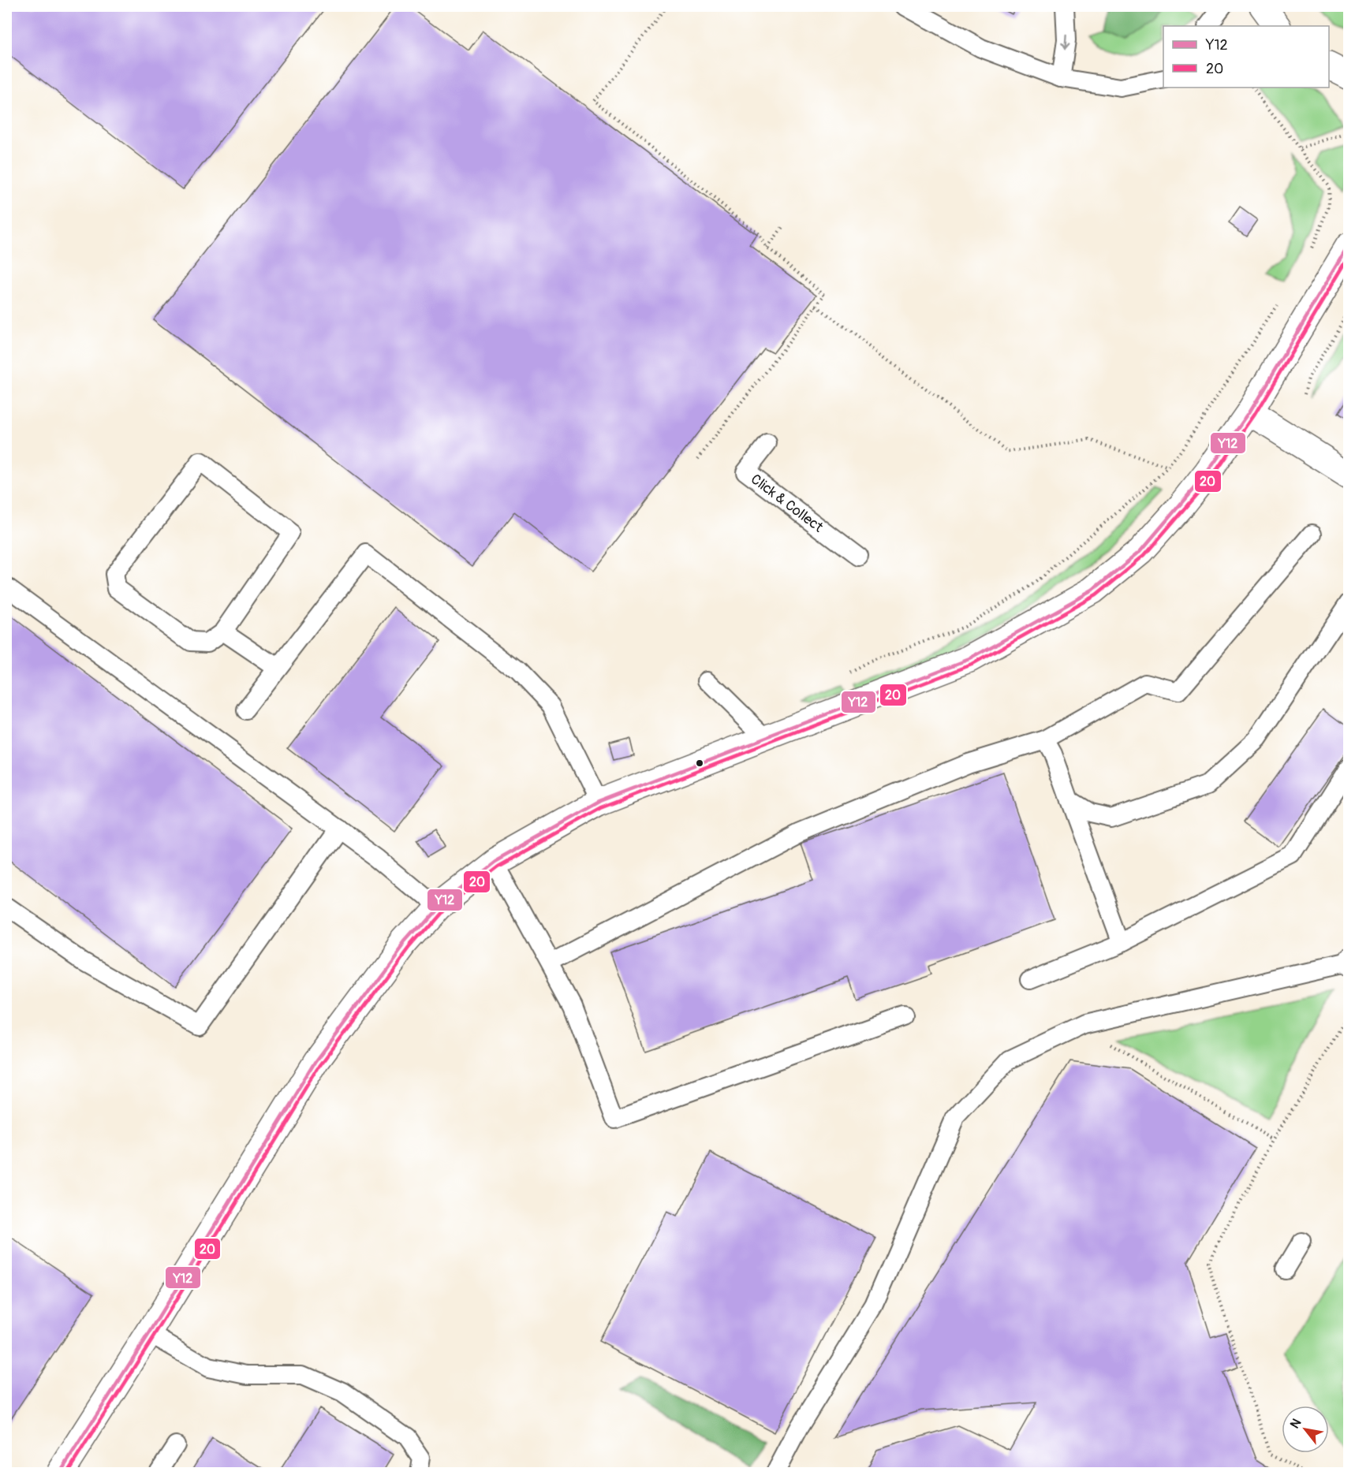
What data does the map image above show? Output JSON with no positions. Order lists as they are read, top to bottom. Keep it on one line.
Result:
{"streets":{"lane":["Click & Collect"]},"lines":["transit line Y12","transit line 20"],"legend":["Y12","20"],"north":"top left"}
